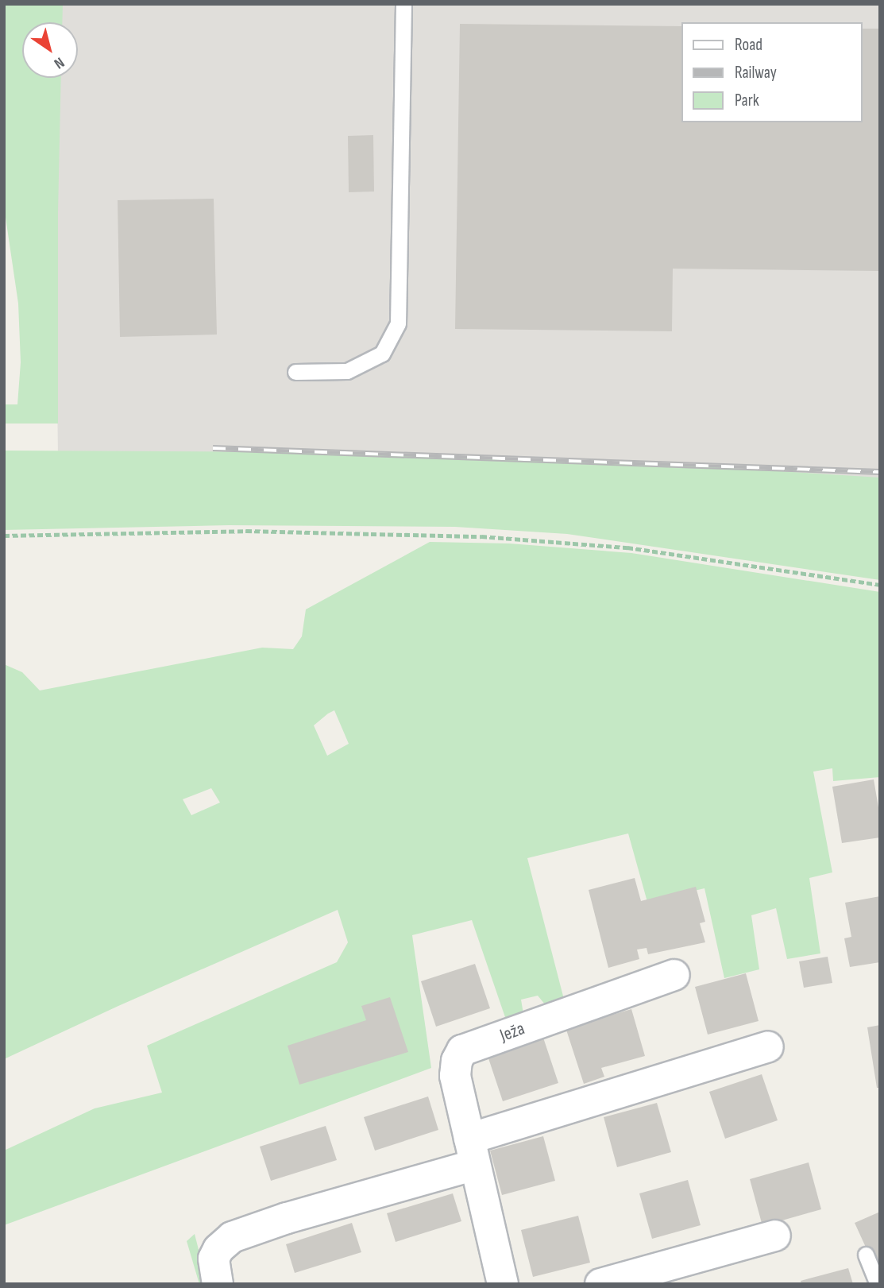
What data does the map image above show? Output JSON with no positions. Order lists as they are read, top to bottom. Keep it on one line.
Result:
{"streets":{"street":["Ježa"]},"legend":["Road","Railway","Park"],"north":"bottom right"}
